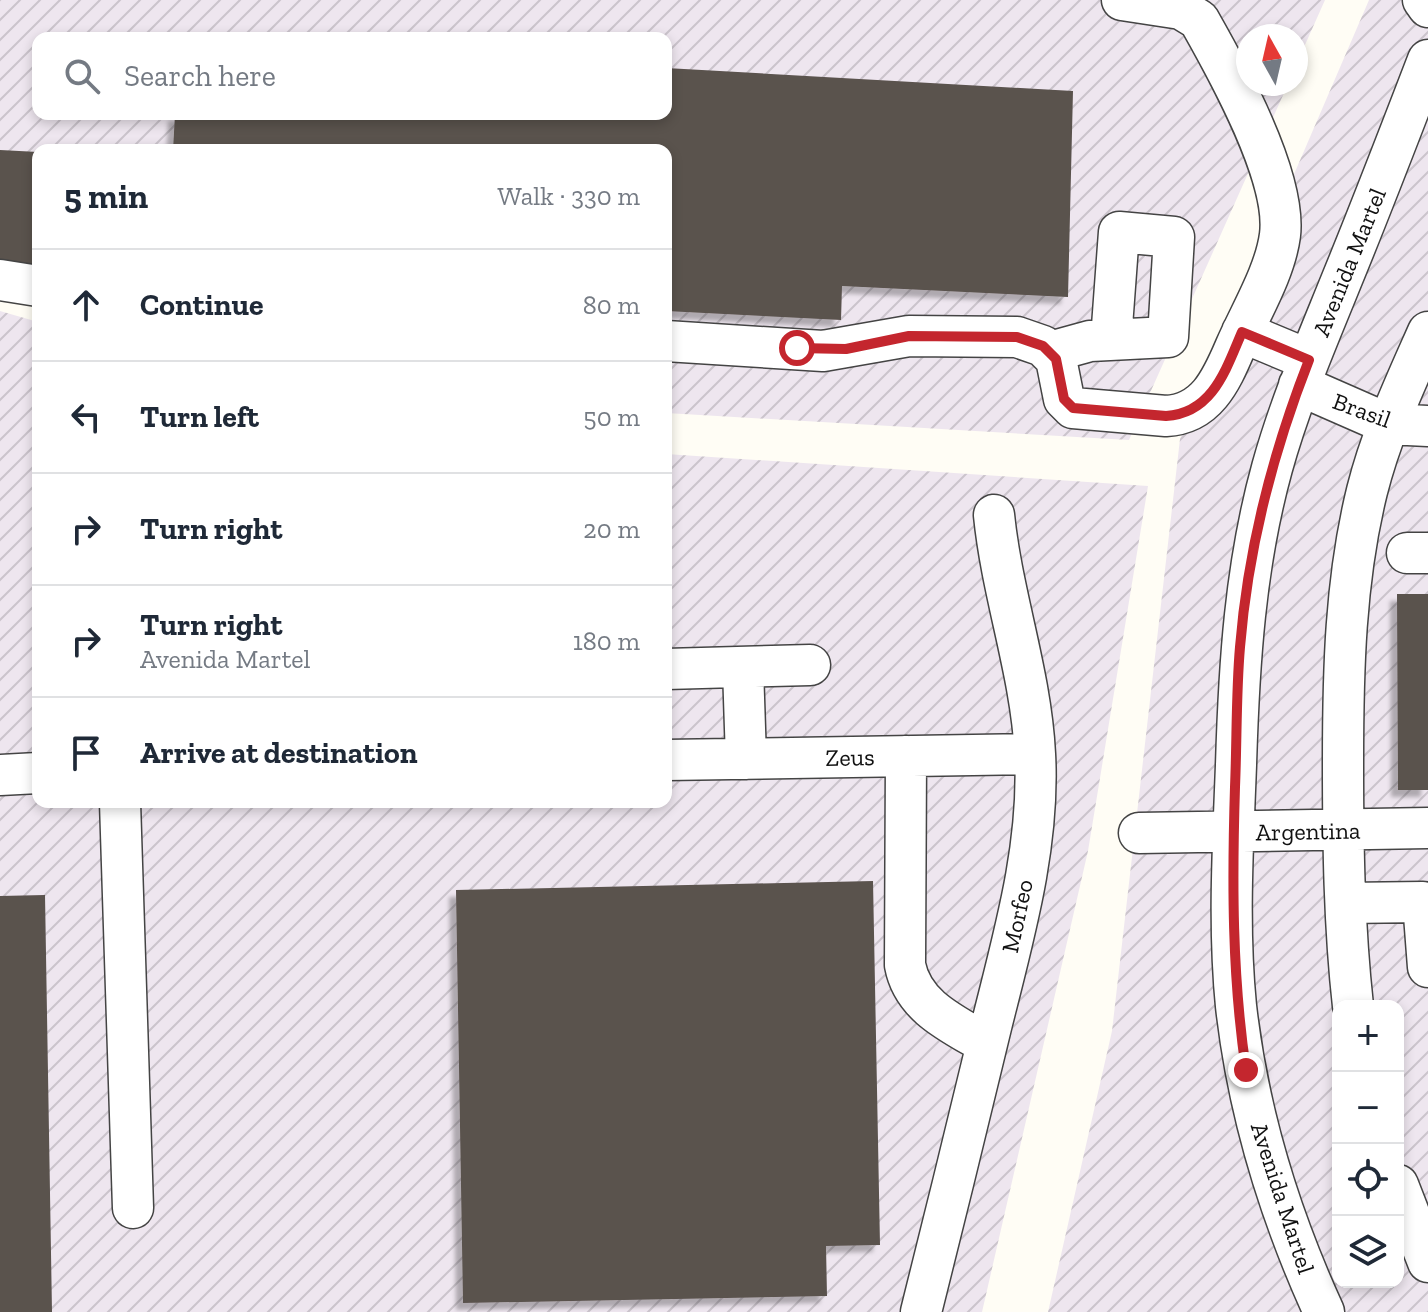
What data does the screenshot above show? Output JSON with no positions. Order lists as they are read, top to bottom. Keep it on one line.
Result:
{"streets":{"street":["Avenida Martel","Brasil","Zeus","Argentina","Morfeo"]},"crossings":[["Avenida Martel","Brasil"],["Avenida Martel","Argentina"],["Zeus","Morfeo"]],"north":"top","page":{"search":"Search here","heading":["5 min","Walk · 330 m"],"list":[["Continue","80 m"],["Turn left","50 m"],["Turn right","20 m"],["Turn right","Avenida Martel","180 m"],"Arrive at destination"],"map_buttons":["+","−"]}}
